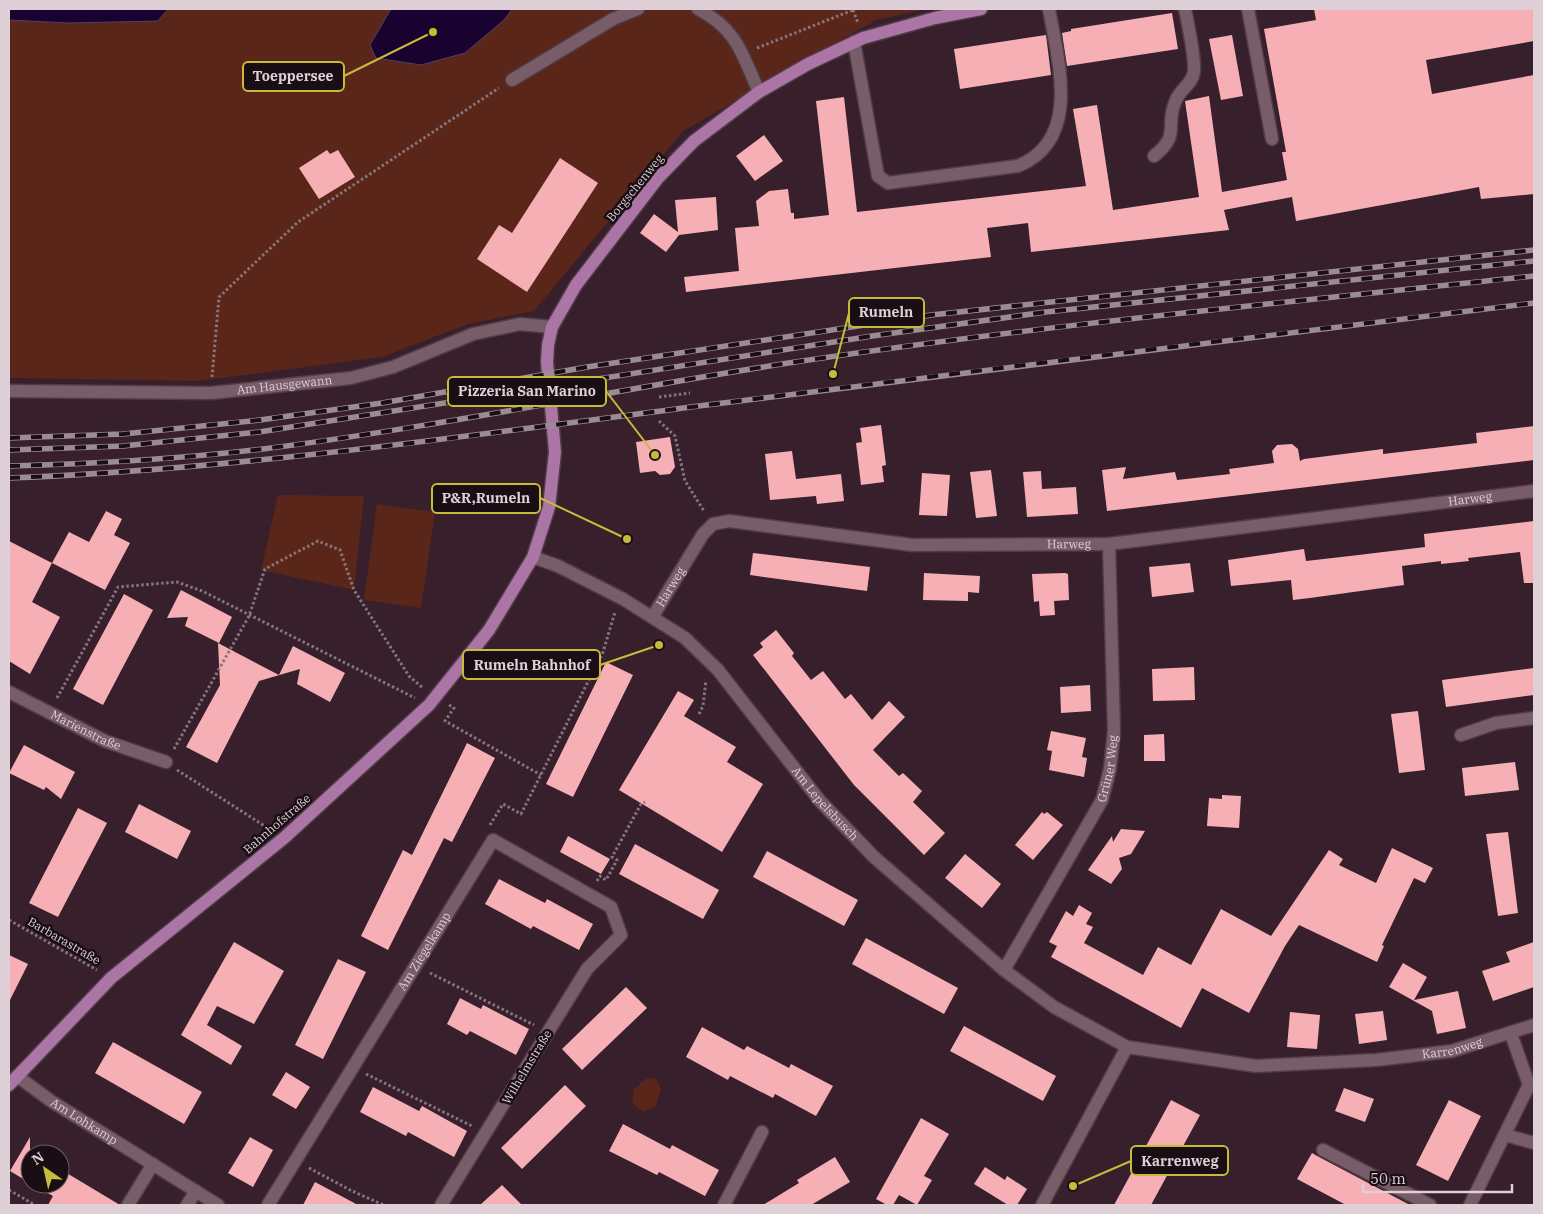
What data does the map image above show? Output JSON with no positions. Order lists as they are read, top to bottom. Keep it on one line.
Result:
{"streets":{"main road":["Borgschenweg","Bahnhofstraße"],"street":["Am Hausgewann","Harweg","Marienstraße","Grüner Weg","Am Lepelsbusch","Am Ziegelkamp","Karrenweg","Wilhelmstraße","Am Lohkamp"],"path":["Barbarastraße"]},"crossings":[["Borgschenweg","Am Hausgewann"],["Borgschenweg","Am Lepelsbusch"],["Borgschenweg","Bahnhofstraße"],["Harweg","Grüner Weg"],["Harweg","Am Lepelsbusch"],["Grüner Weg","Am Lepelsbusch"],["Am Lepelsbusch","Bahnhofstraße"],["Am Lepelsbusch","Karrenweg"],["Bahnhofstraße","Barbarastraße"],["Bahnhofstraße","Am Lohkamp"]],"places":["Toeppersee","Rumeln","Pizzeria San Marino","P&R,Rumeln","Rumeln Bahnhof","Karrenweg"],"scale_bar":"50 m","north":"top left"}
